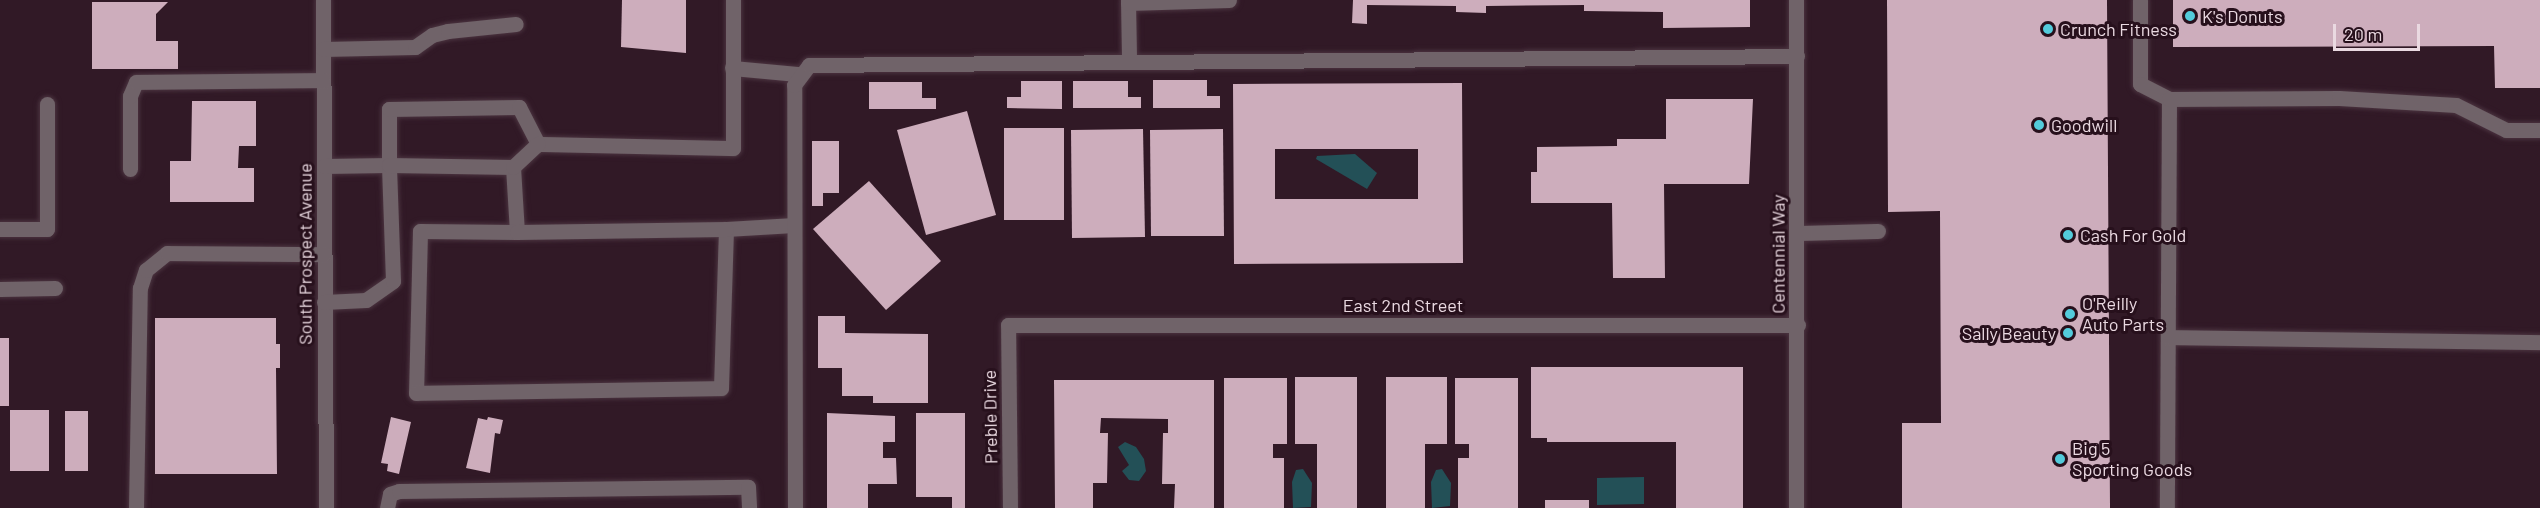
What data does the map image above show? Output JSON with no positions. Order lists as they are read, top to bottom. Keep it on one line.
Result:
{"streets":{"street":["South Prospect Avenue","Centennial Way","East 2nd Street","Preble Drive"]},"crossings":[["Centennial Way","East 2nd Street"],["East 2nd Street","Preble Drive"]],"places":["K's Donuts","Crunch Fitness","Goodwill","Cash For Gold","O'Reilly Auto Parts","Sally Beauty","Big 5 Sporting Goods"],"scale_bar":"20 m"}
